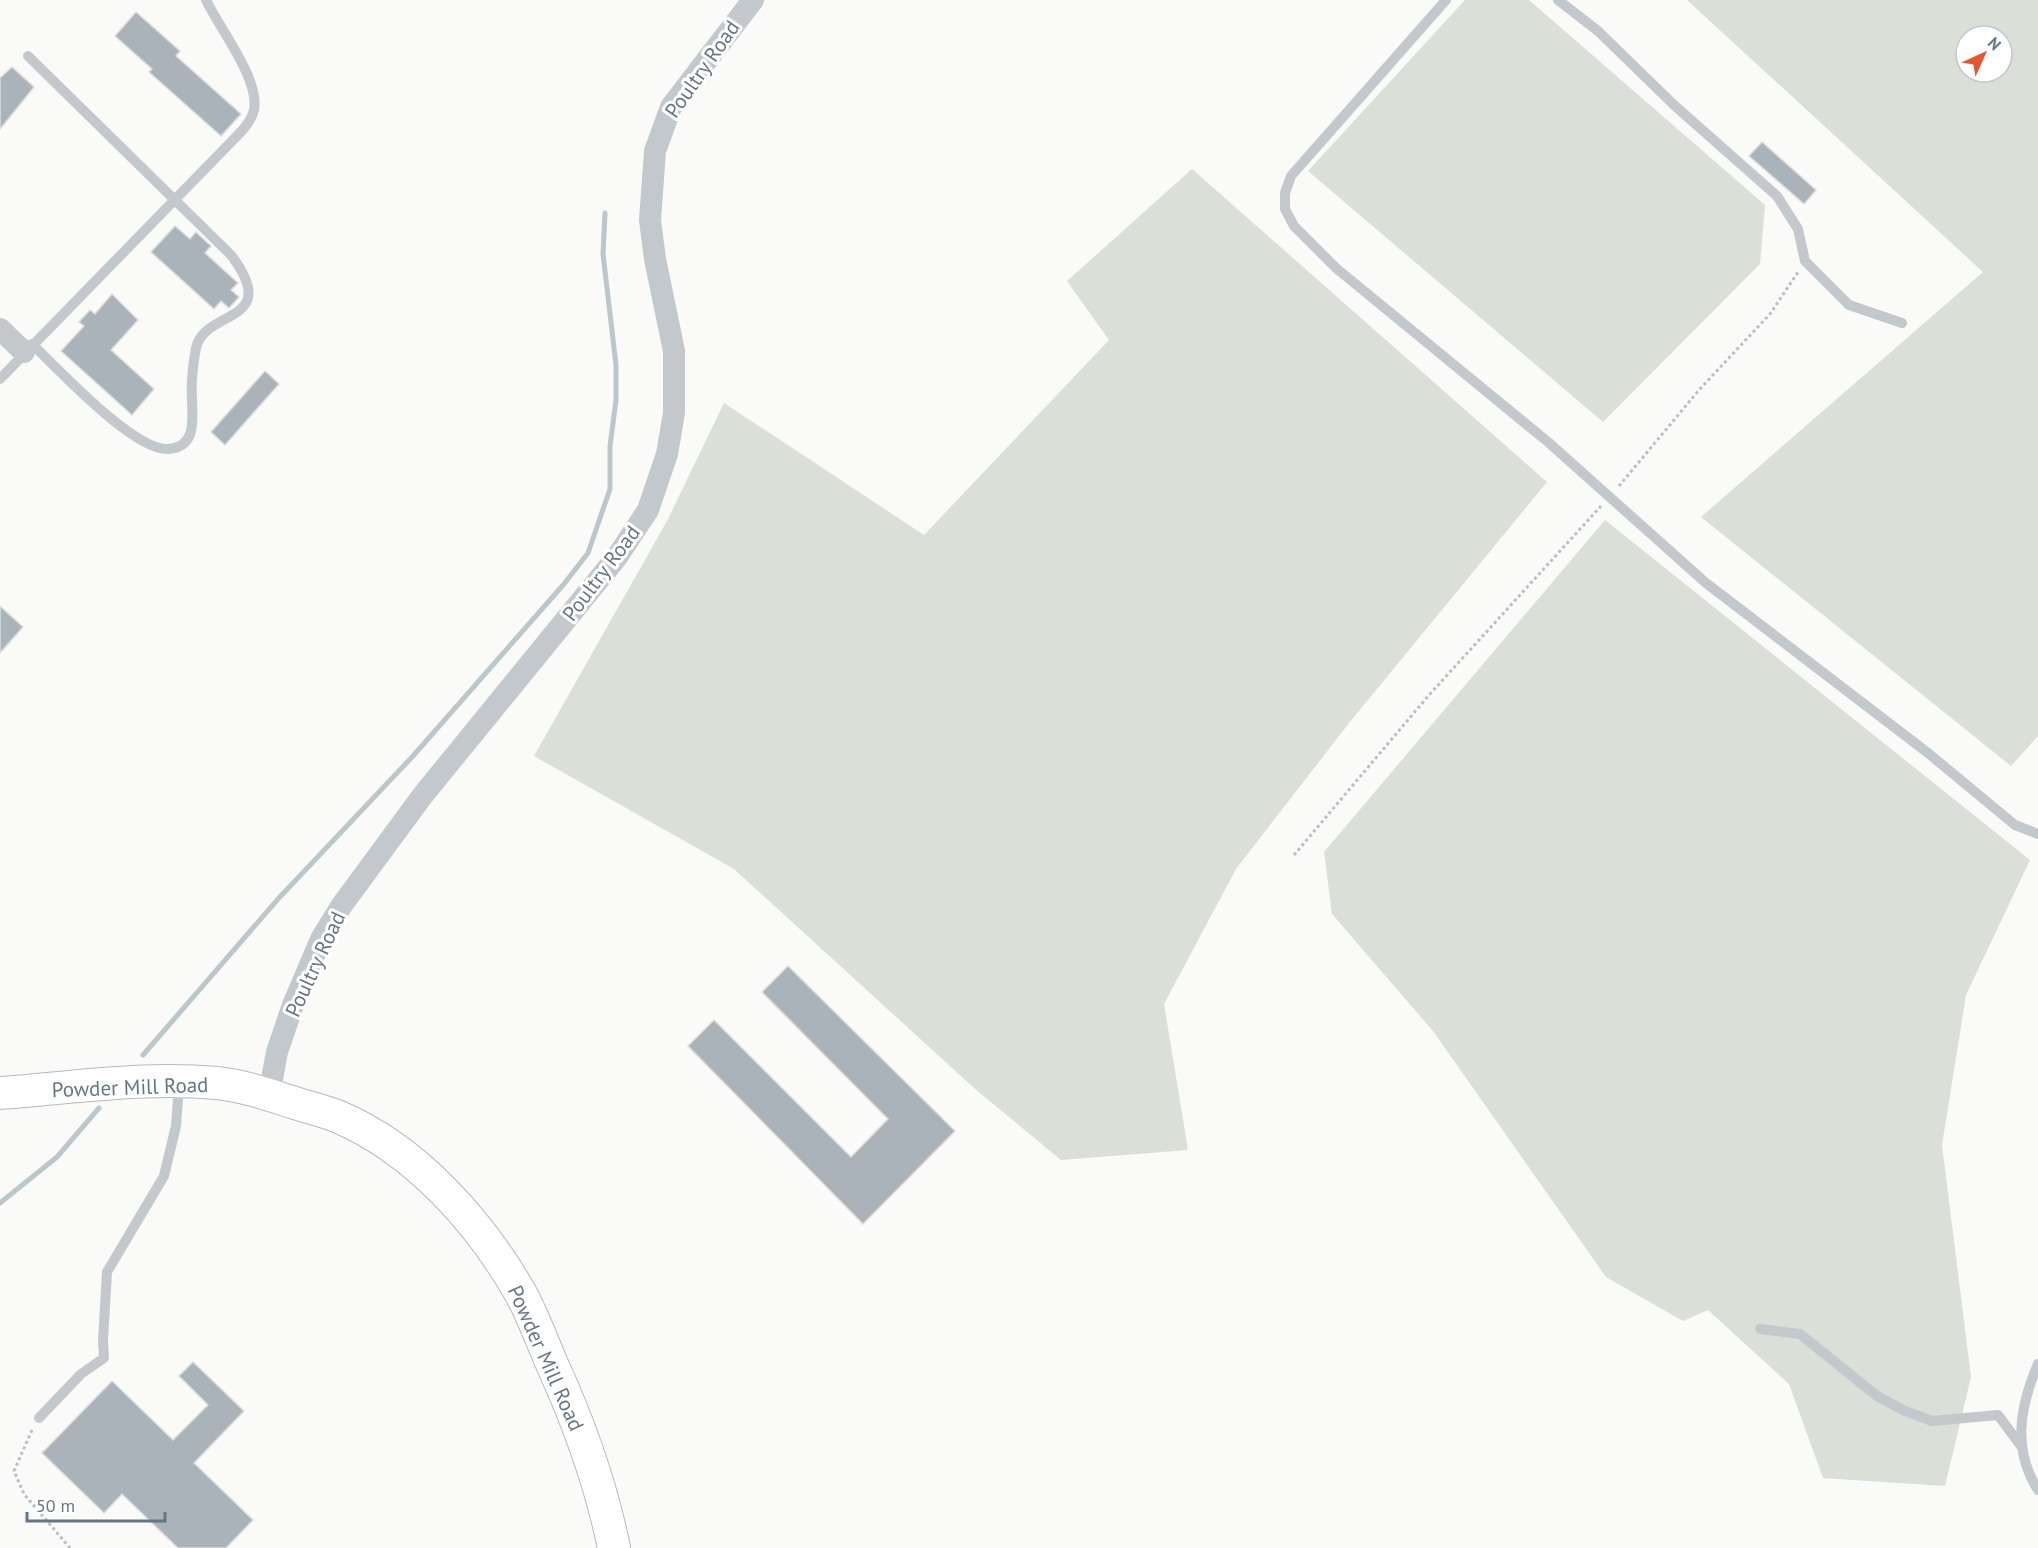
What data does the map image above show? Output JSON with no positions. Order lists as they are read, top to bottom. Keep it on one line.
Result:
{"streets":{"main road":["Powder Mill Road"],"street":["Poultry Road"]},"crossings":[["Poultry Road","Powder Mill Road"]],"scale_bar":"50 m","north":"top right"}
